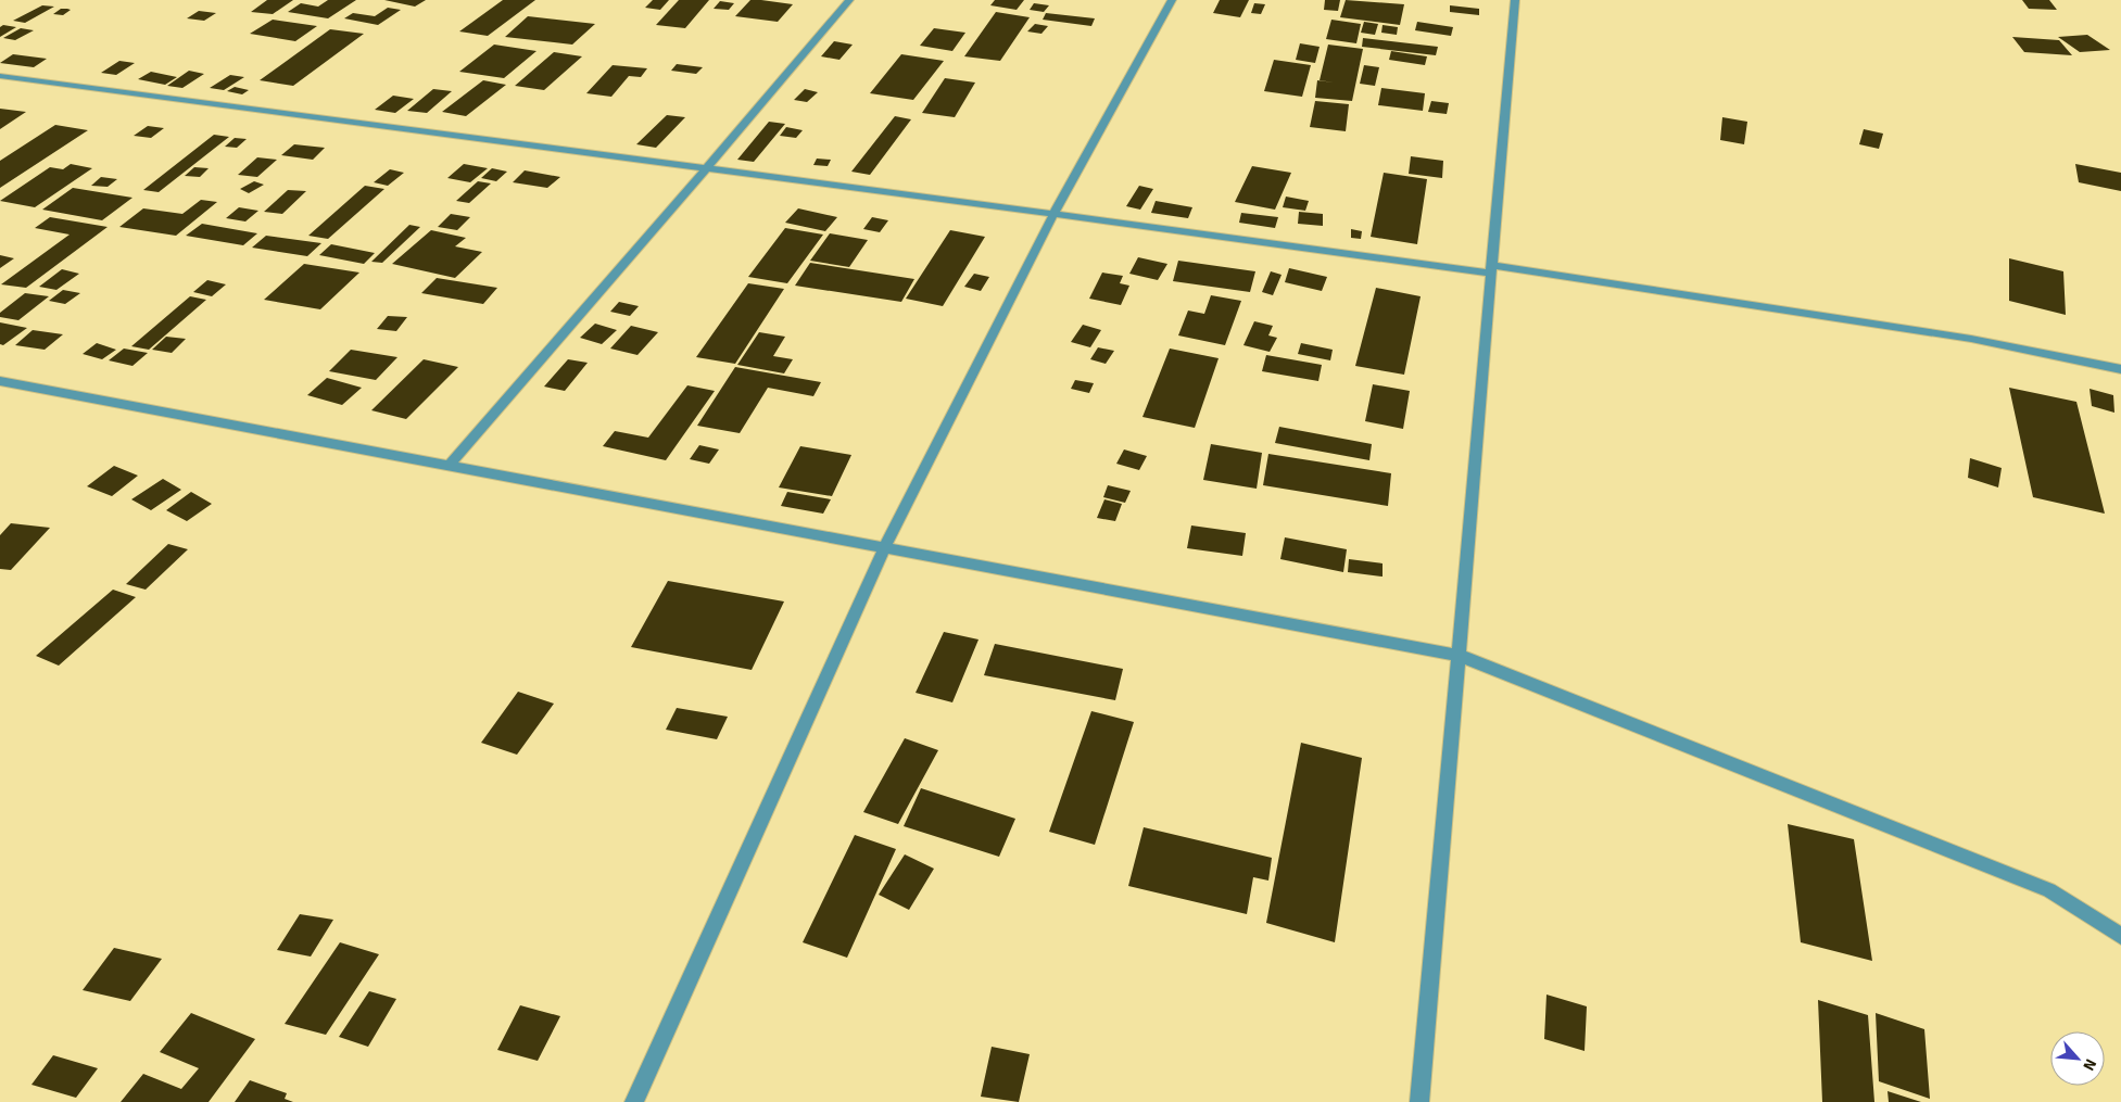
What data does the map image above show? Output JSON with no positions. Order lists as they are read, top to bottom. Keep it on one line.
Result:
{"north":"bottom right"}
